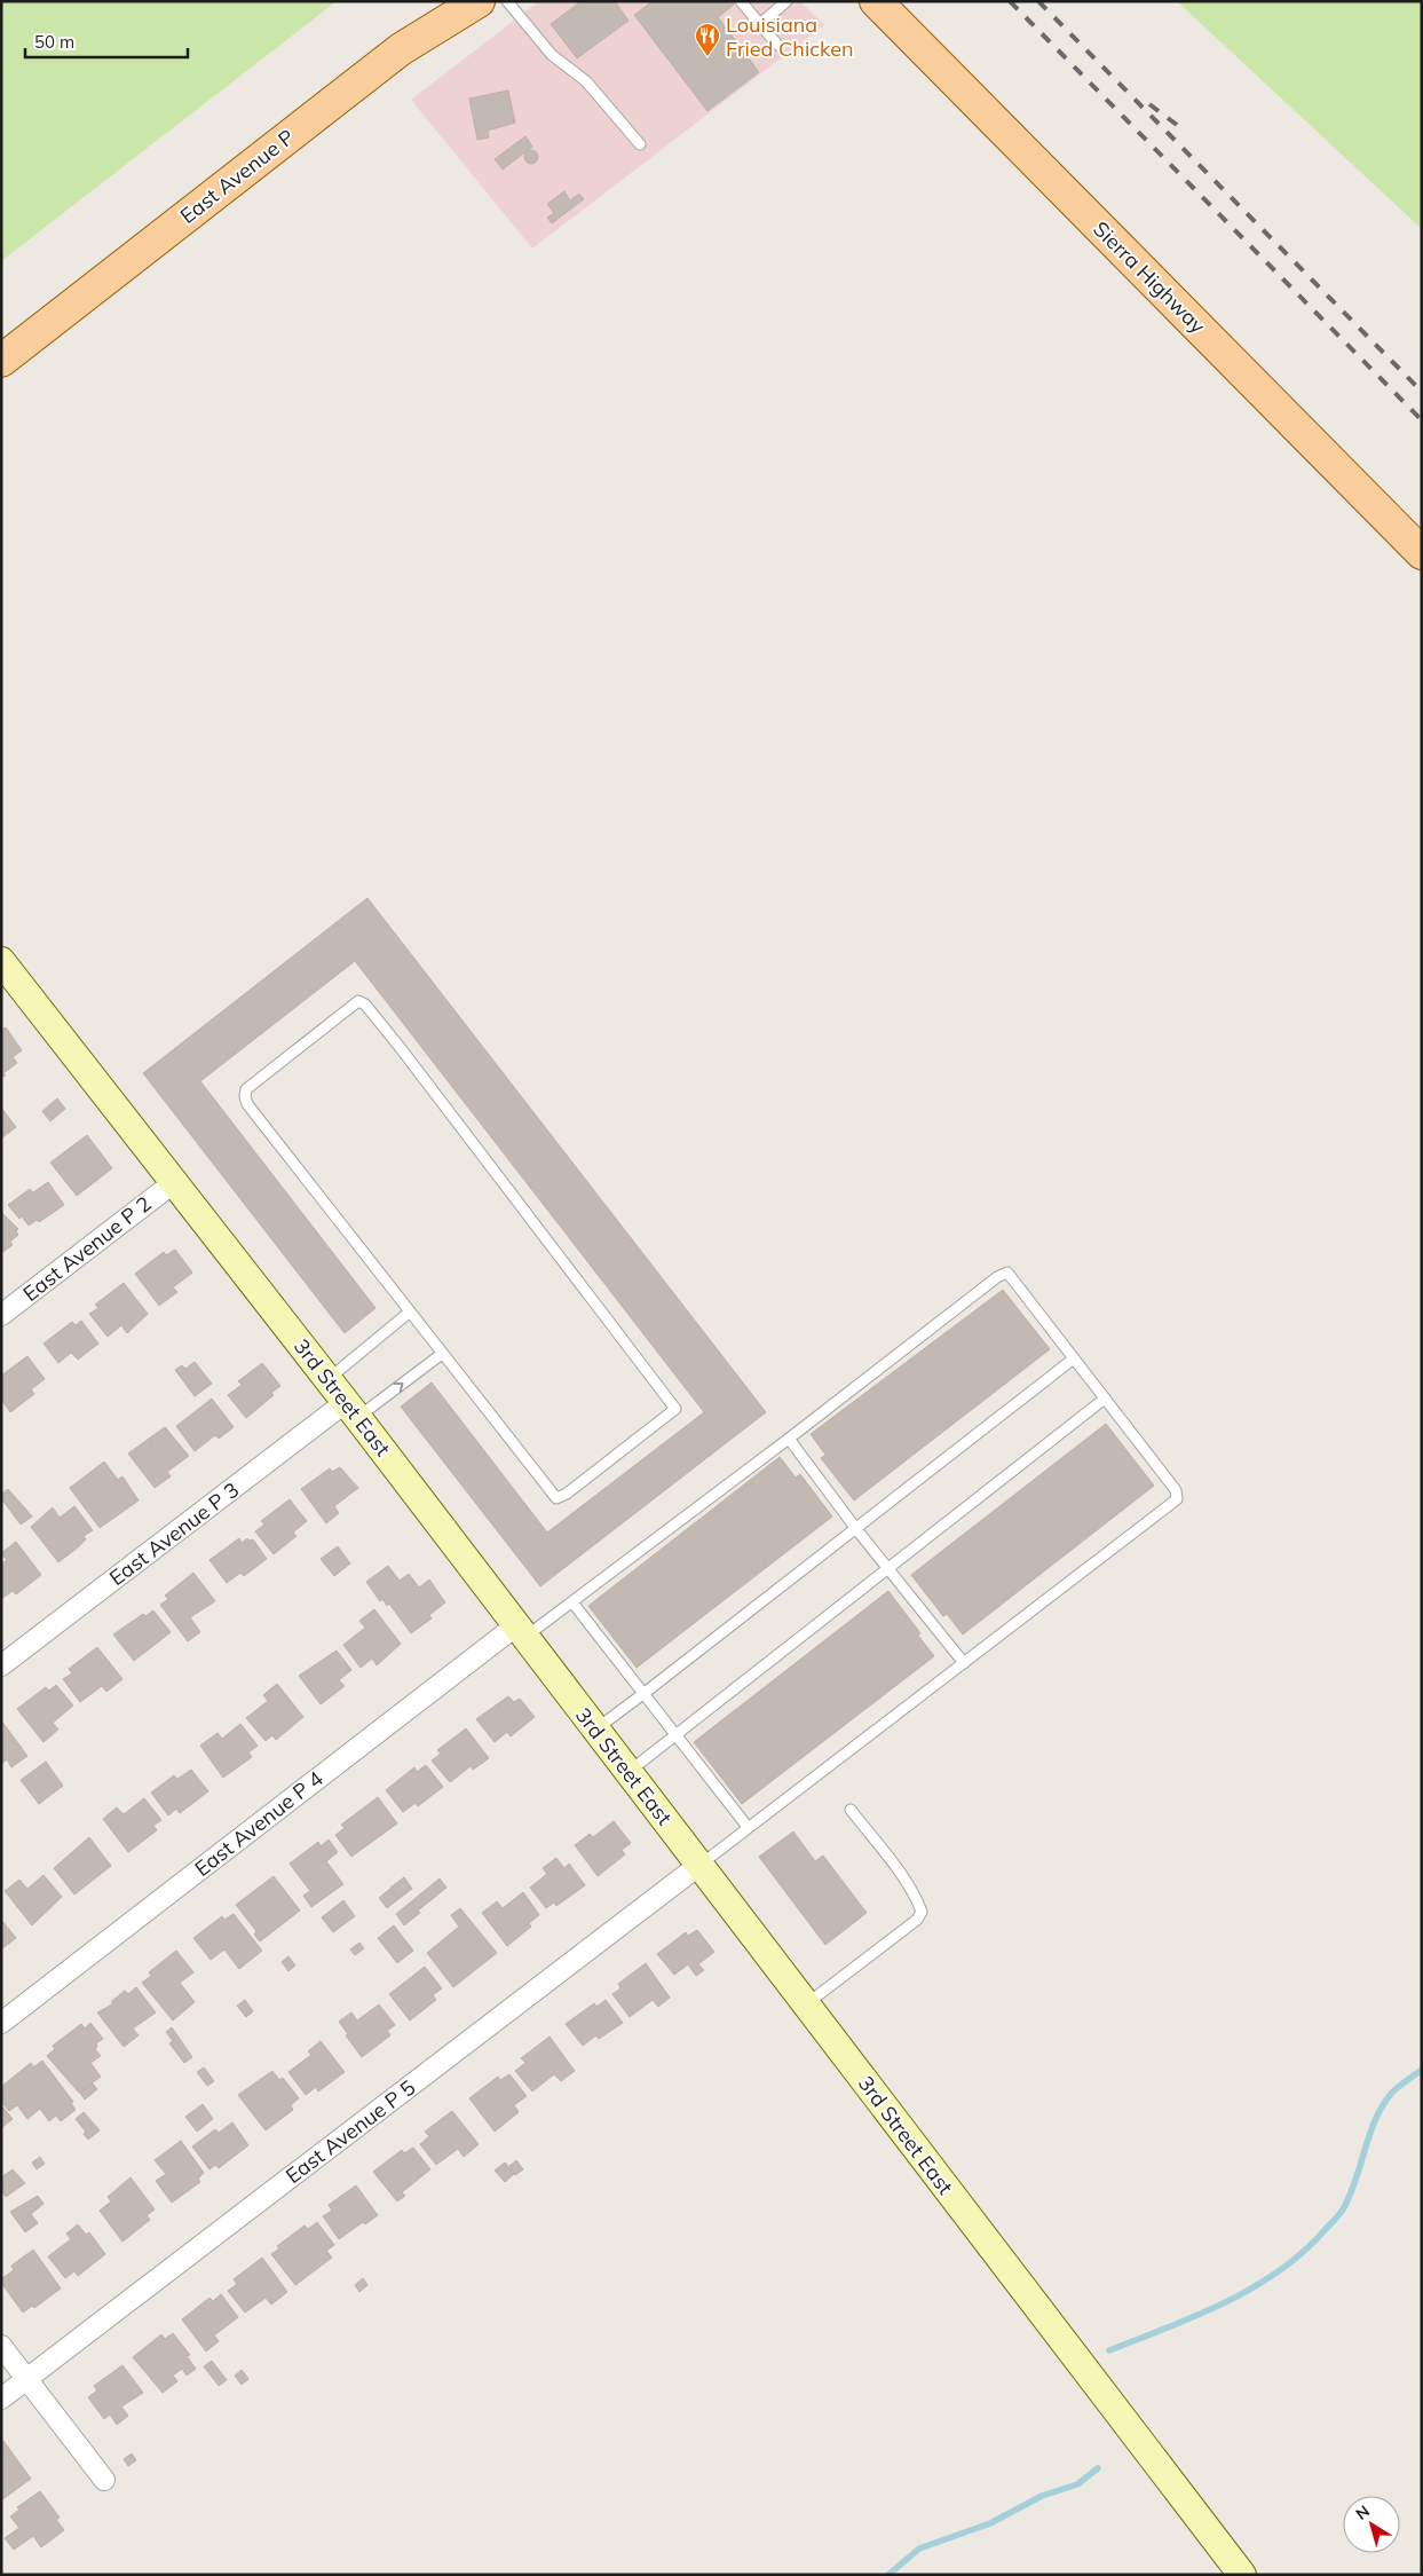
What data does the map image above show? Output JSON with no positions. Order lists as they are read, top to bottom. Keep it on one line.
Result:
{"streets":{"main road":["East Avenue P","Sierra Highway"],"street":["East Avenue P 2","3rd Street East","East Avenue P 3","East Avenue P 4","East Avenue P 5"]},"crossings":[["East Avenue P 2","3rd Street East"],["3rd Street East","East Avenue P 3"],["3rd Street East","East Avenue P 4"],["3rd Street East","East Avenue P 5"]],"places":{"restaurant":["Louisiana Fried Chicken"]},"scale_bar":"50 m","north":"top left"}
